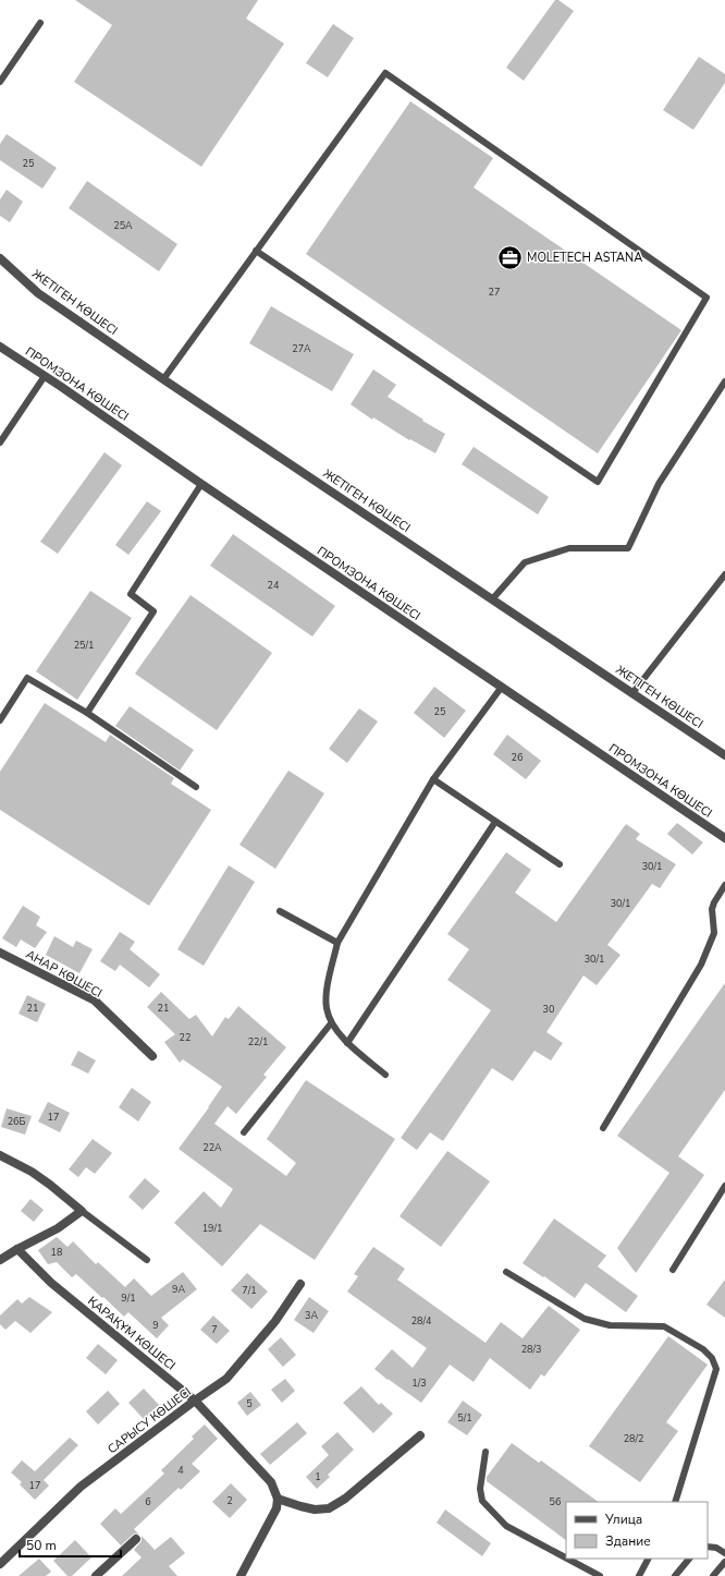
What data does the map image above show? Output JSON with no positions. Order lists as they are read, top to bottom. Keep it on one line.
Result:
{"streets":{"street":["ЖЕТІГЕН КӨШЕСІ","ПРОМЗОНА КӨШЕСІ","АНАР КӨШЕСІ","ҚАРАҚҰМ КӨШЕСІ","САРЫСУ КӨШЕСІ"]},"crossings":[["ҚАРАҚҰМ КӨШЕСІ","САРЫСУ КӨШЕСІ"]],"places":{"office":["MOLETECH ASTANA"]},"house_numbers":["25","25А","27","27А","24","25/1","25","26","30/1","30/1","30/1","21","21","30","22","22/1","17","26Б","22А","19/1","18","9А","7/1","9/1","3А","28/4","9","7","28/3","1/3","5","5/1","28/2","4","1","17","2","6","56"],"legend":["Улица","Здание"],"scale_bar":"50 m"}
